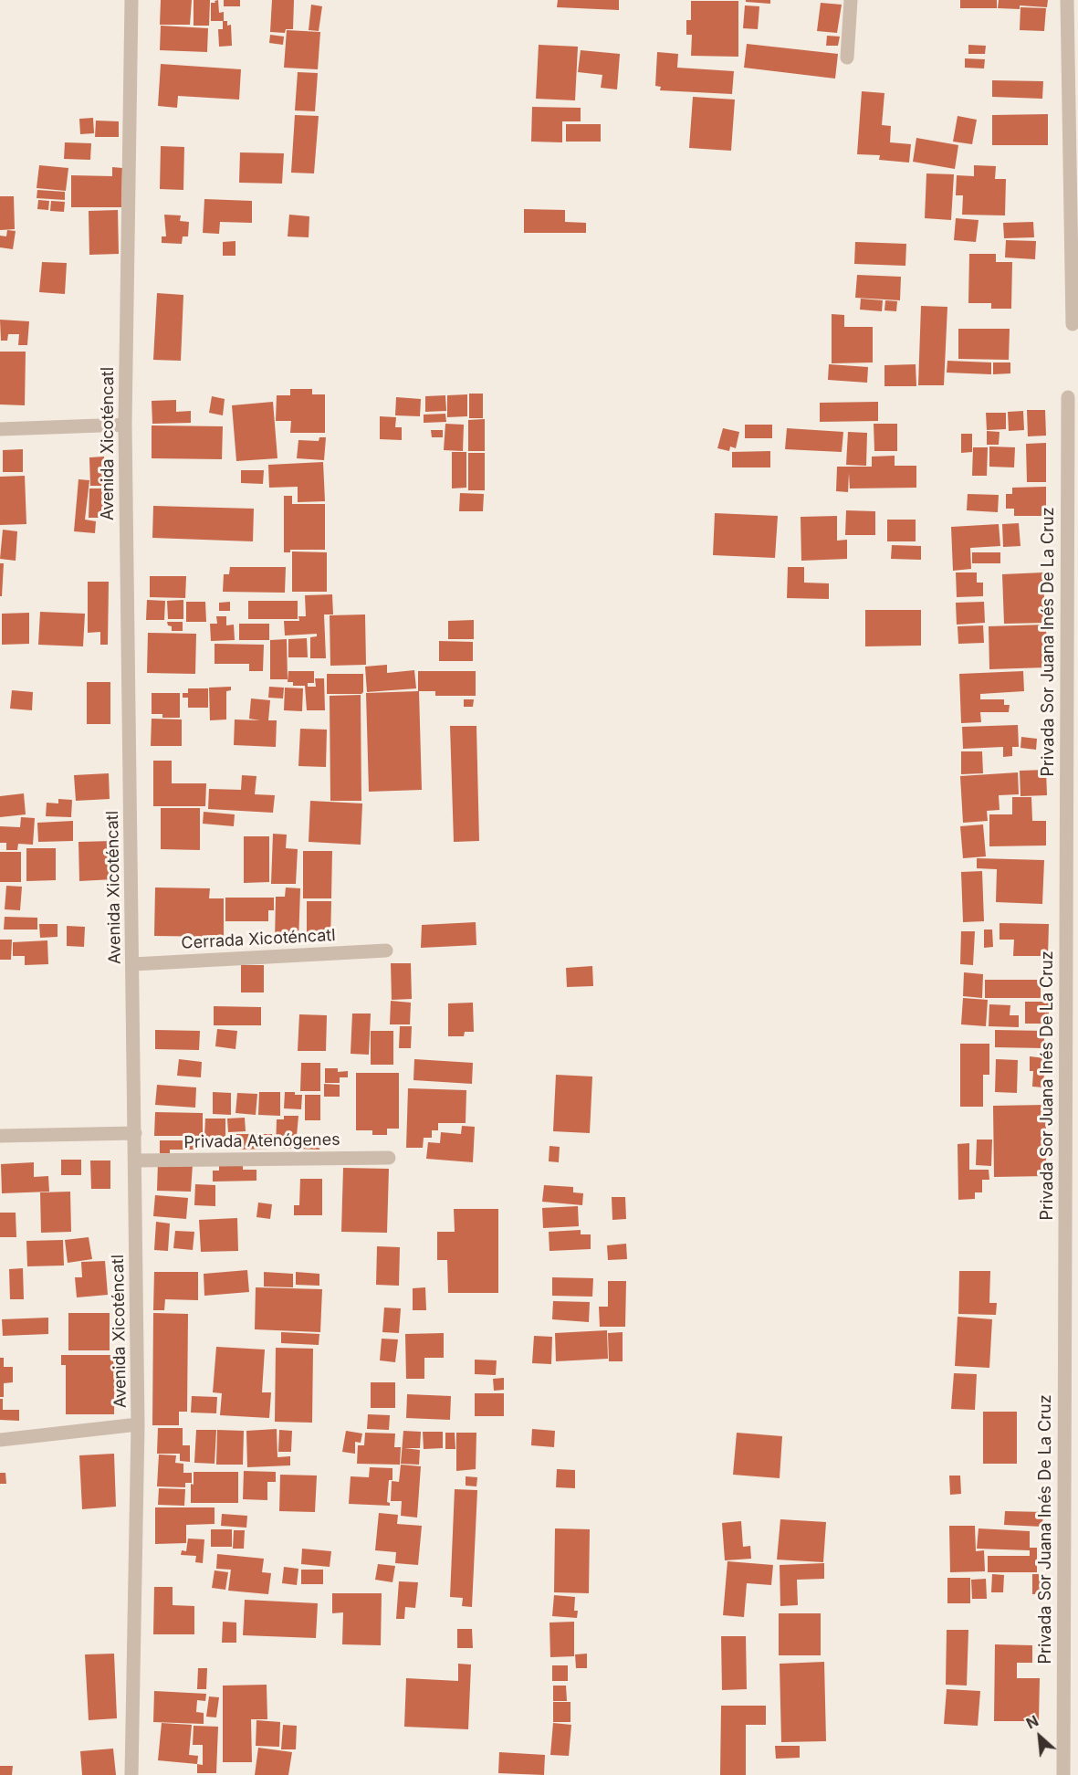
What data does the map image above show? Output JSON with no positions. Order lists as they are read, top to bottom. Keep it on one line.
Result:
{"streets":{"street":["Avenida Xicoténcatl","Privada Sor Juana Inés De La Cruz","Cerrada Xicoténcatl","Privada Atenógenes"]},"crossings":[["Avenida Xicoténcatl","Cerrada Xicoténcatl"],["Avenida Xicoténcatl","Privada Atenógenes"]],"north":"top left"}
